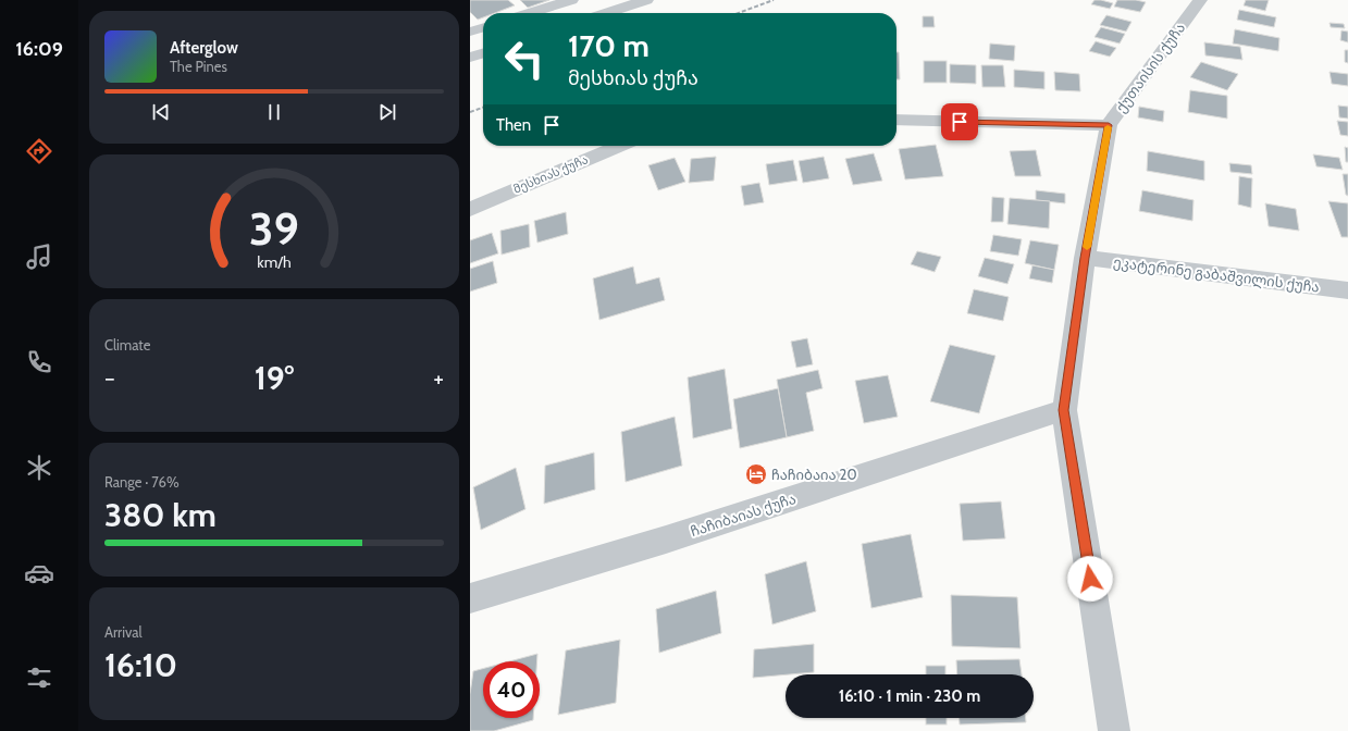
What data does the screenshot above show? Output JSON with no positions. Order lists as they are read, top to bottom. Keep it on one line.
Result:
{"streets":{"street":["ქუთაისის ქუჩა","მესხიას ქუჩა","ეკატერინე გაბაშვილის ქუჩა","ჩაჩიბაიას ქუჩა"]},"crossings":[["ქუთაისის ქუჩა","ეკატერინე გაბაშვილის ქუჩა"],["ქუთაისის ქუჩა","ჩაჩიბაიას ქუჩა"]],"places":{"hotel":["ჩაჩიბაია 20"]},"page":{"tabs":"16:09","turn":["170 m","მესხიას ქუჩა"],"song":["Afterglow","The Pines"],"then":"Then","tile":["Climate",["Range · 76%","380 km"],["Arrival","16:10"]],"heat":["−","19°","+"],"limit":"40","trip":"16:10 · 1 min · 230 m","gauge":["39","km/h"]}}
